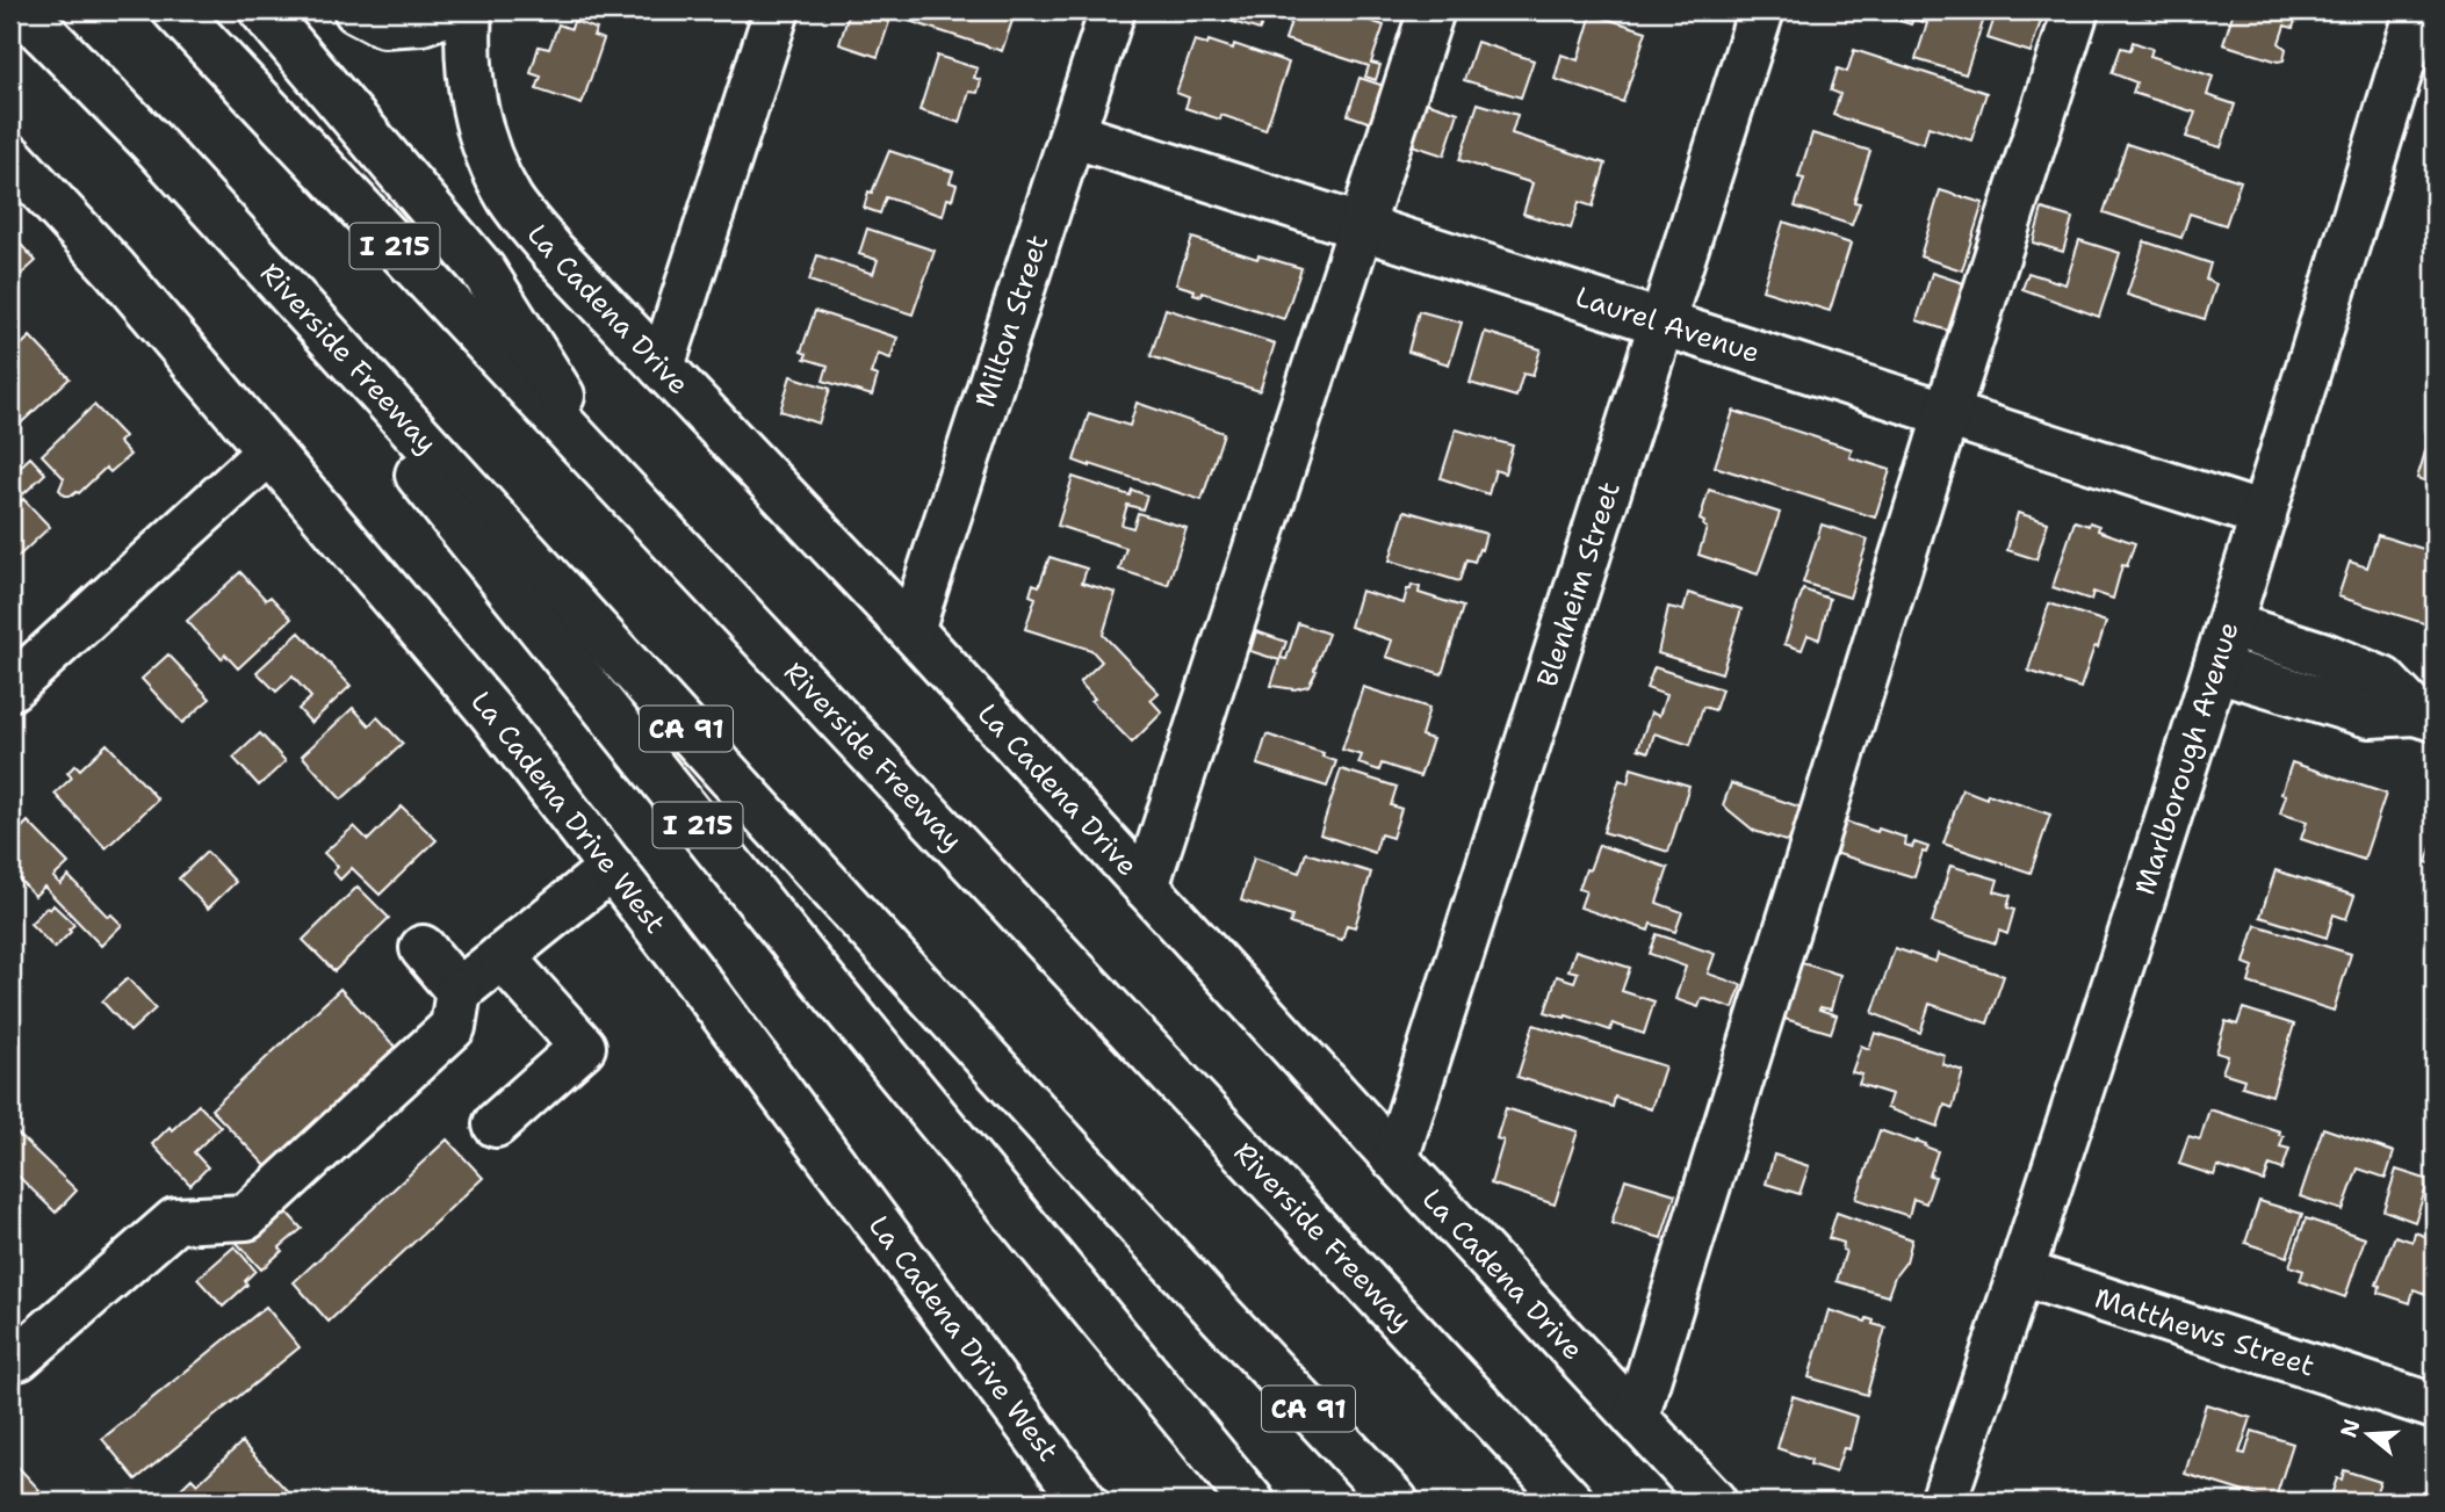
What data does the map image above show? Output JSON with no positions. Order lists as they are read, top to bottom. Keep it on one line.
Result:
{"streets":{"main road":["I 215","La Cadena Drive","Milton Street","Laurel Avenue","Riverside Freeway","Blenheim Street","CA 91","Marlborough Avenue","La Cadena Drive West","Matthews Street"]},"crossings":[["I 215","Riverside Freeway"],["La Cadena Drive","Milton Street"],["La Cadena Drive","Blenheim Street"],["Milton Street","Laurel Avenue"],["Laurel Avenue","Blenheim Street"],["Laurel Avenue","Marlborough Avenue"],["Marlborough Avenue","Matthews Street"]],"north":"left"}
